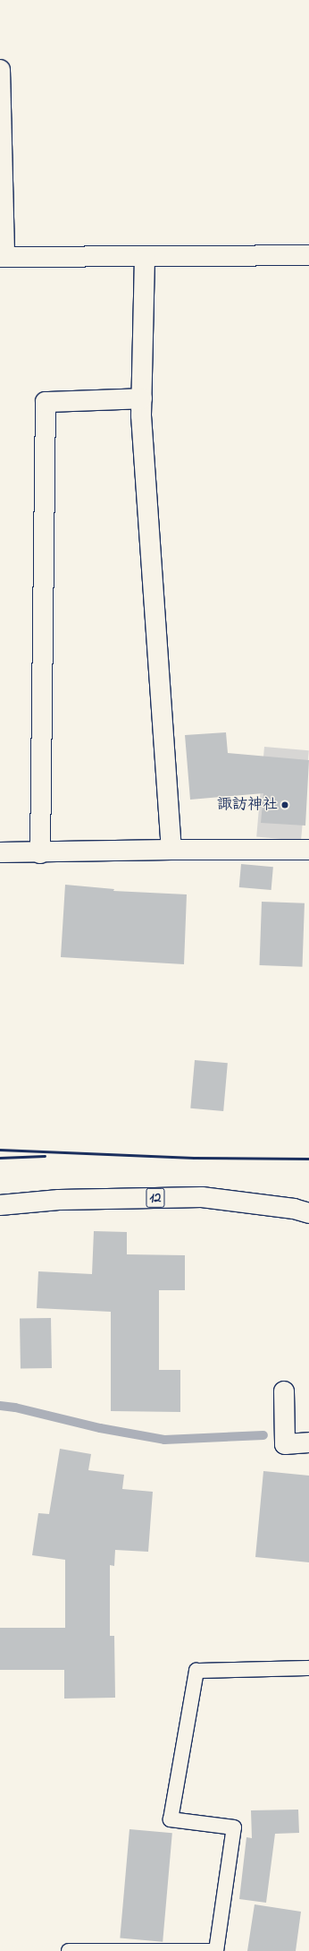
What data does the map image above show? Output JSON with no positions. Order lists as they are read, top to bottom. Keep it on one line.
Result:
{"streets":{"street":["12"]},"places":["諏訪神社"]}
